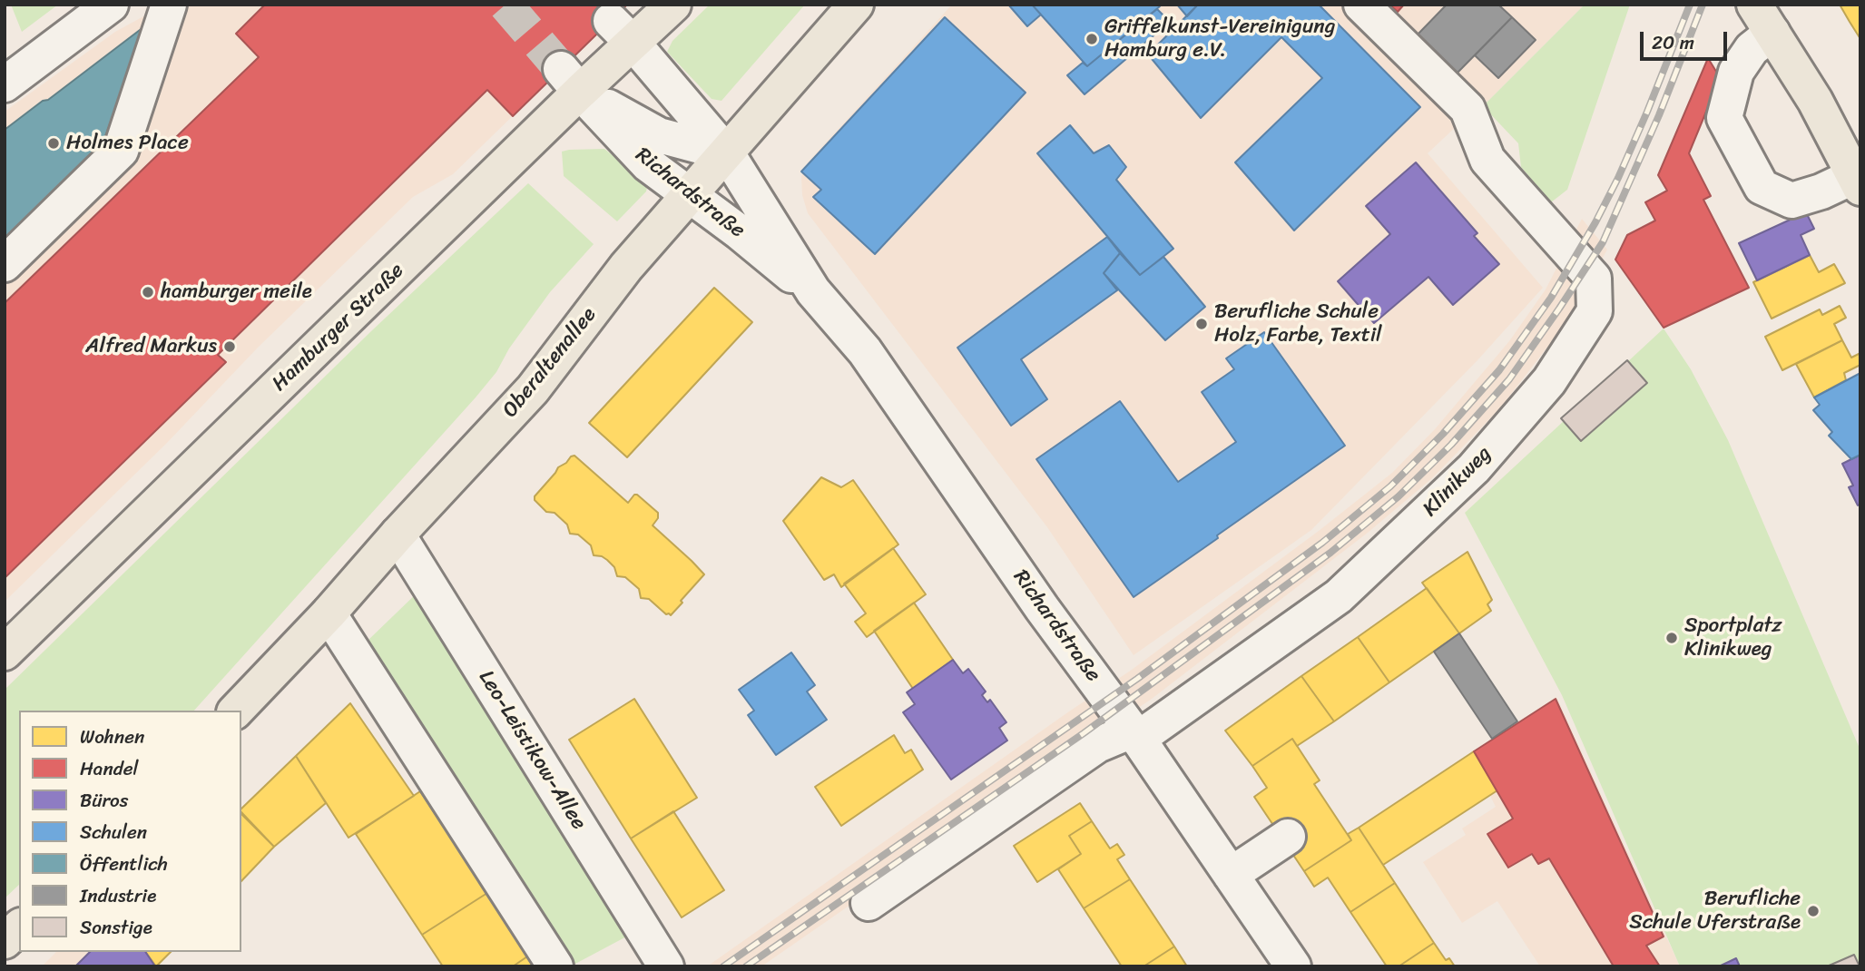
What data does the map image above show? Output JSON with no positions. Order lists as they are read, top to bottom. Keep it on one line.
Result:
{"streets":{"main road":["Hamburger Straße","Oberaltenallee"],"street":["Richardstraße","Klinikweg","Leo-Leistikow-Allee"]},"crossings":[["Richardstraße","Hamburger Straße"],["Richardstraße","Oberaltenallee"],["Richardstraße","Klinikweg"],["Oberaltenallee","Leo-Leistikow-Allee"]],"places":["Griffelkunst-Vereinigung Hamburg e.V.","Holmes Place","hamburger meile","Berufliche Schule Holz, Farbe, Textil","Alfred Markus","Sportplatz Klinikweg","Berufliche Schule Uferstraße"],"legend":["Wohnen","Handel","Büros","Schulen","Öffentlich","Industrie","Sonstige"],"scale_bar":"20 m"}
